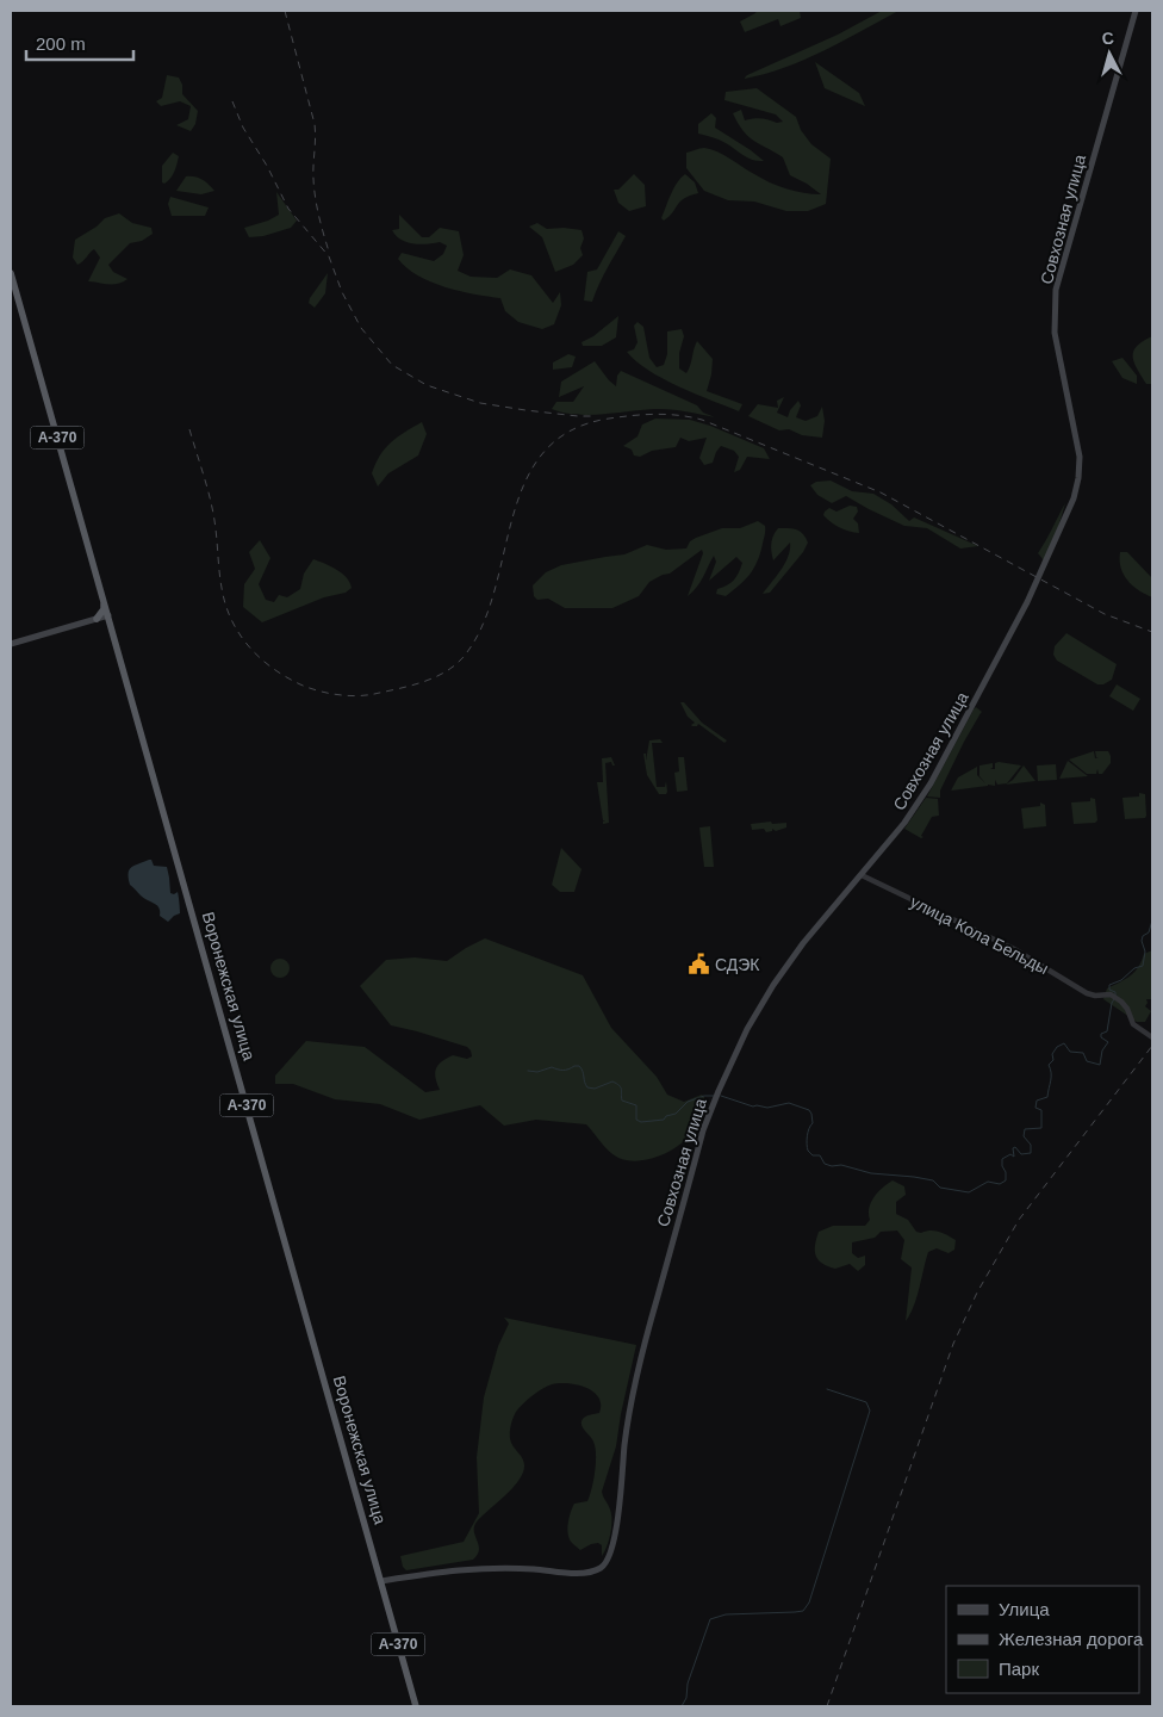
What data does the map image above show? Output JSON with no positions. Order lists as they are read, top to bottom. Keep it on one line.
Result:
{"streets":{"highway":["А-370","Воронежская улица"],"main road":["Совхозная улица"],"street":["улица Кола Бельды"]},"crossings":[["Совхозная улица","улица Кола Бельды"],["Совхозная улица","Воронежская улица"]],"places":{"public building":["СДЭК"]},"legend":["Улица","Железная дорога","Парк"],"scale_bar":"200 m","north":"top"}
